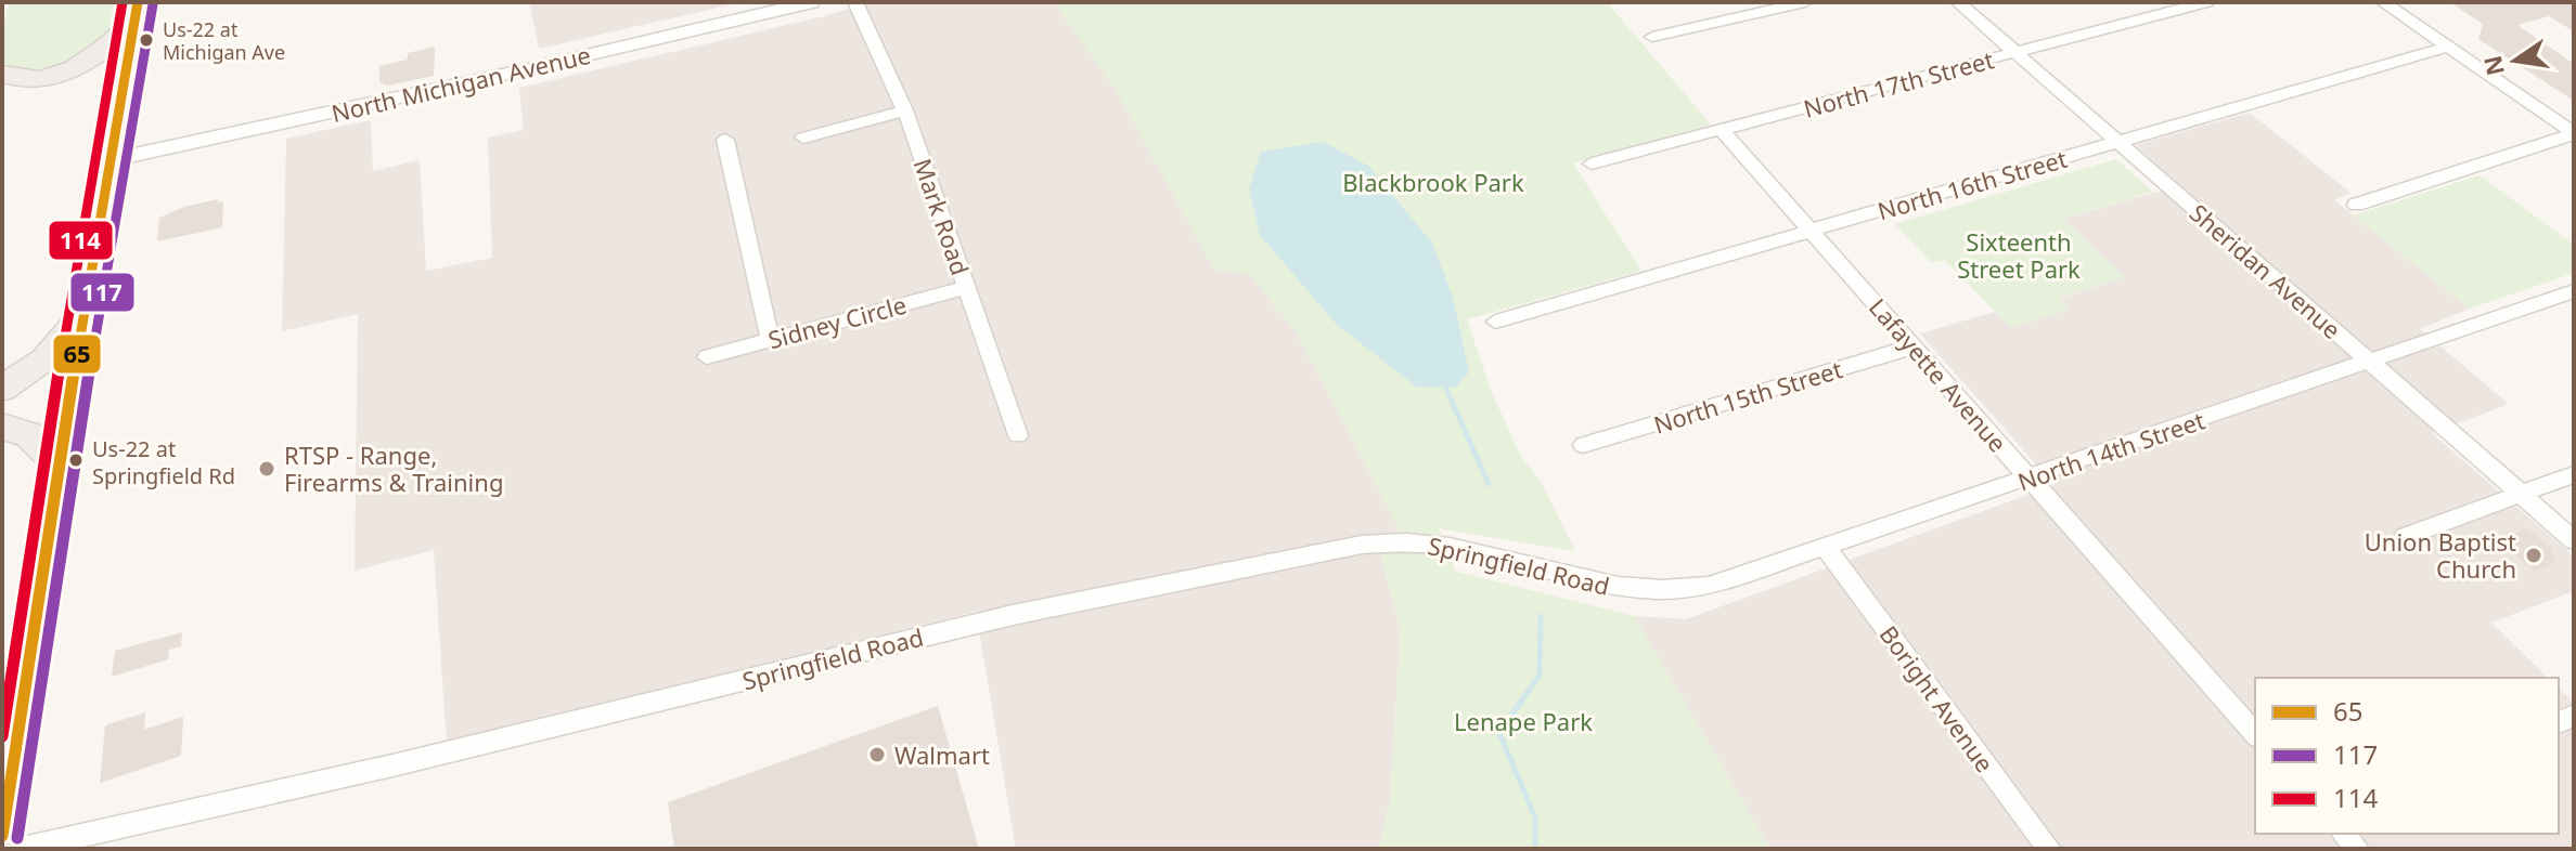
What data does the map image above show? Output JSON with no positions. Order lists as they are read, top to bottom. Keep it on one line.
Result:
{"streets":{"street":["North Michigan Avenue","North 17th Street","North 16th Street","Mark Road","Sheridan Avenue","Sidney Circle","Lafayette Avenue","North 15th Street","North 14th Street","Springfield Road","Boright Avenue"]},"crossings":[["North 17th Street","Sheridan Avenue"],["North 17th Street","Lafayette Avenue"],["North 16th Street","Sheridan Avenue"],["North 16th Street","Lafayette Avenue"],["Mark Road","Sidney Circle"],["Sheridan Avenue","North 14th Street"],["Lafayette Avenue","North 15th Street"],["Lafayette Avenue","North 14th Street"],["North 14th Street","Springfield Road"],["North 14th Street","Boright Avenue"]],"parks":["Blackbrook Park","Sixteenth Street Park","Lenape Park"],"places":["Us-22 at Michigan Ave","Us-22 at Springfield Rd","RTSP - Range, Firearms & Training","Union Baptist Church","Walmart"],"lines":["transit line 65","transit line 114","transit line 117"],"legend":["65","117","114"],"north":"left"}
